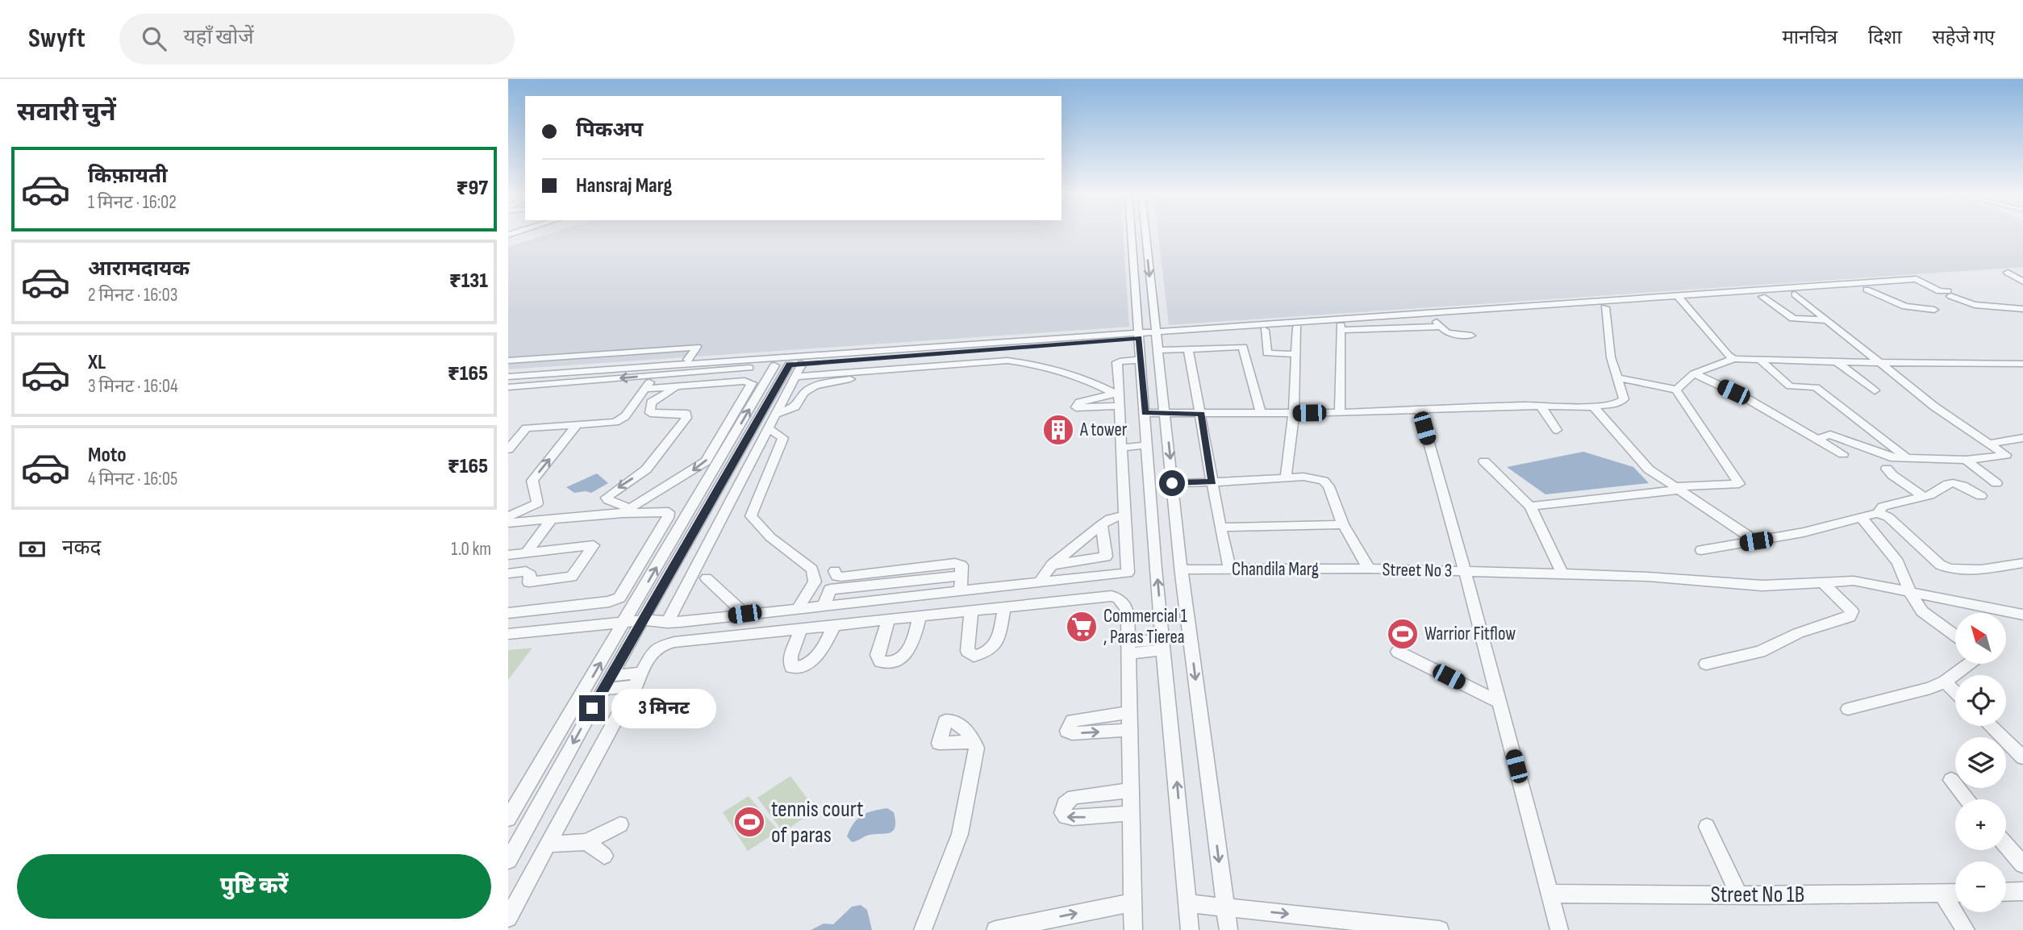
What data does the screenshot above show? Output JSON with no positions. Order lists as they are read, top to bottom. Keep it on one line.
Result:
{"streets":{"street":["Chandila Marg","Street No 3","Street No 1B"]},"crossings":[["Chandila Marg","Street No 3"]],"places":{"building":["A tower"],"supermarket":["Commercial 1 , Paras Tierea"],"sports":["Warrior Fitflow","tennis court of paras"]},"north":"top left","page":{"header":"Swyft","search":"यहाँ खोजें","nav":["मानचित्र","दिशा","सहेजे गए"],"heading":"सवारी चुनें","banner":["पिकअप","Hansraj Marg"],"list":[{"name":"किफ़ायती","note":"1 मिनट · 16:02","value":"₹97"},{"name":"आरामदायक","note":"2 मिनट · 16:03","value":"₹131"},{"name":"XL","note":"3 मिनट · 16:04","value":"₹165"},{"name":"Moto","note":"4 मिनट · 16:05","value":"₹165"}],"pay":["नकद","1.0 km"],"map_buttons":["+","−"],"bubble":"3 मिनट","buttons":"पुष्टि करें"}}
